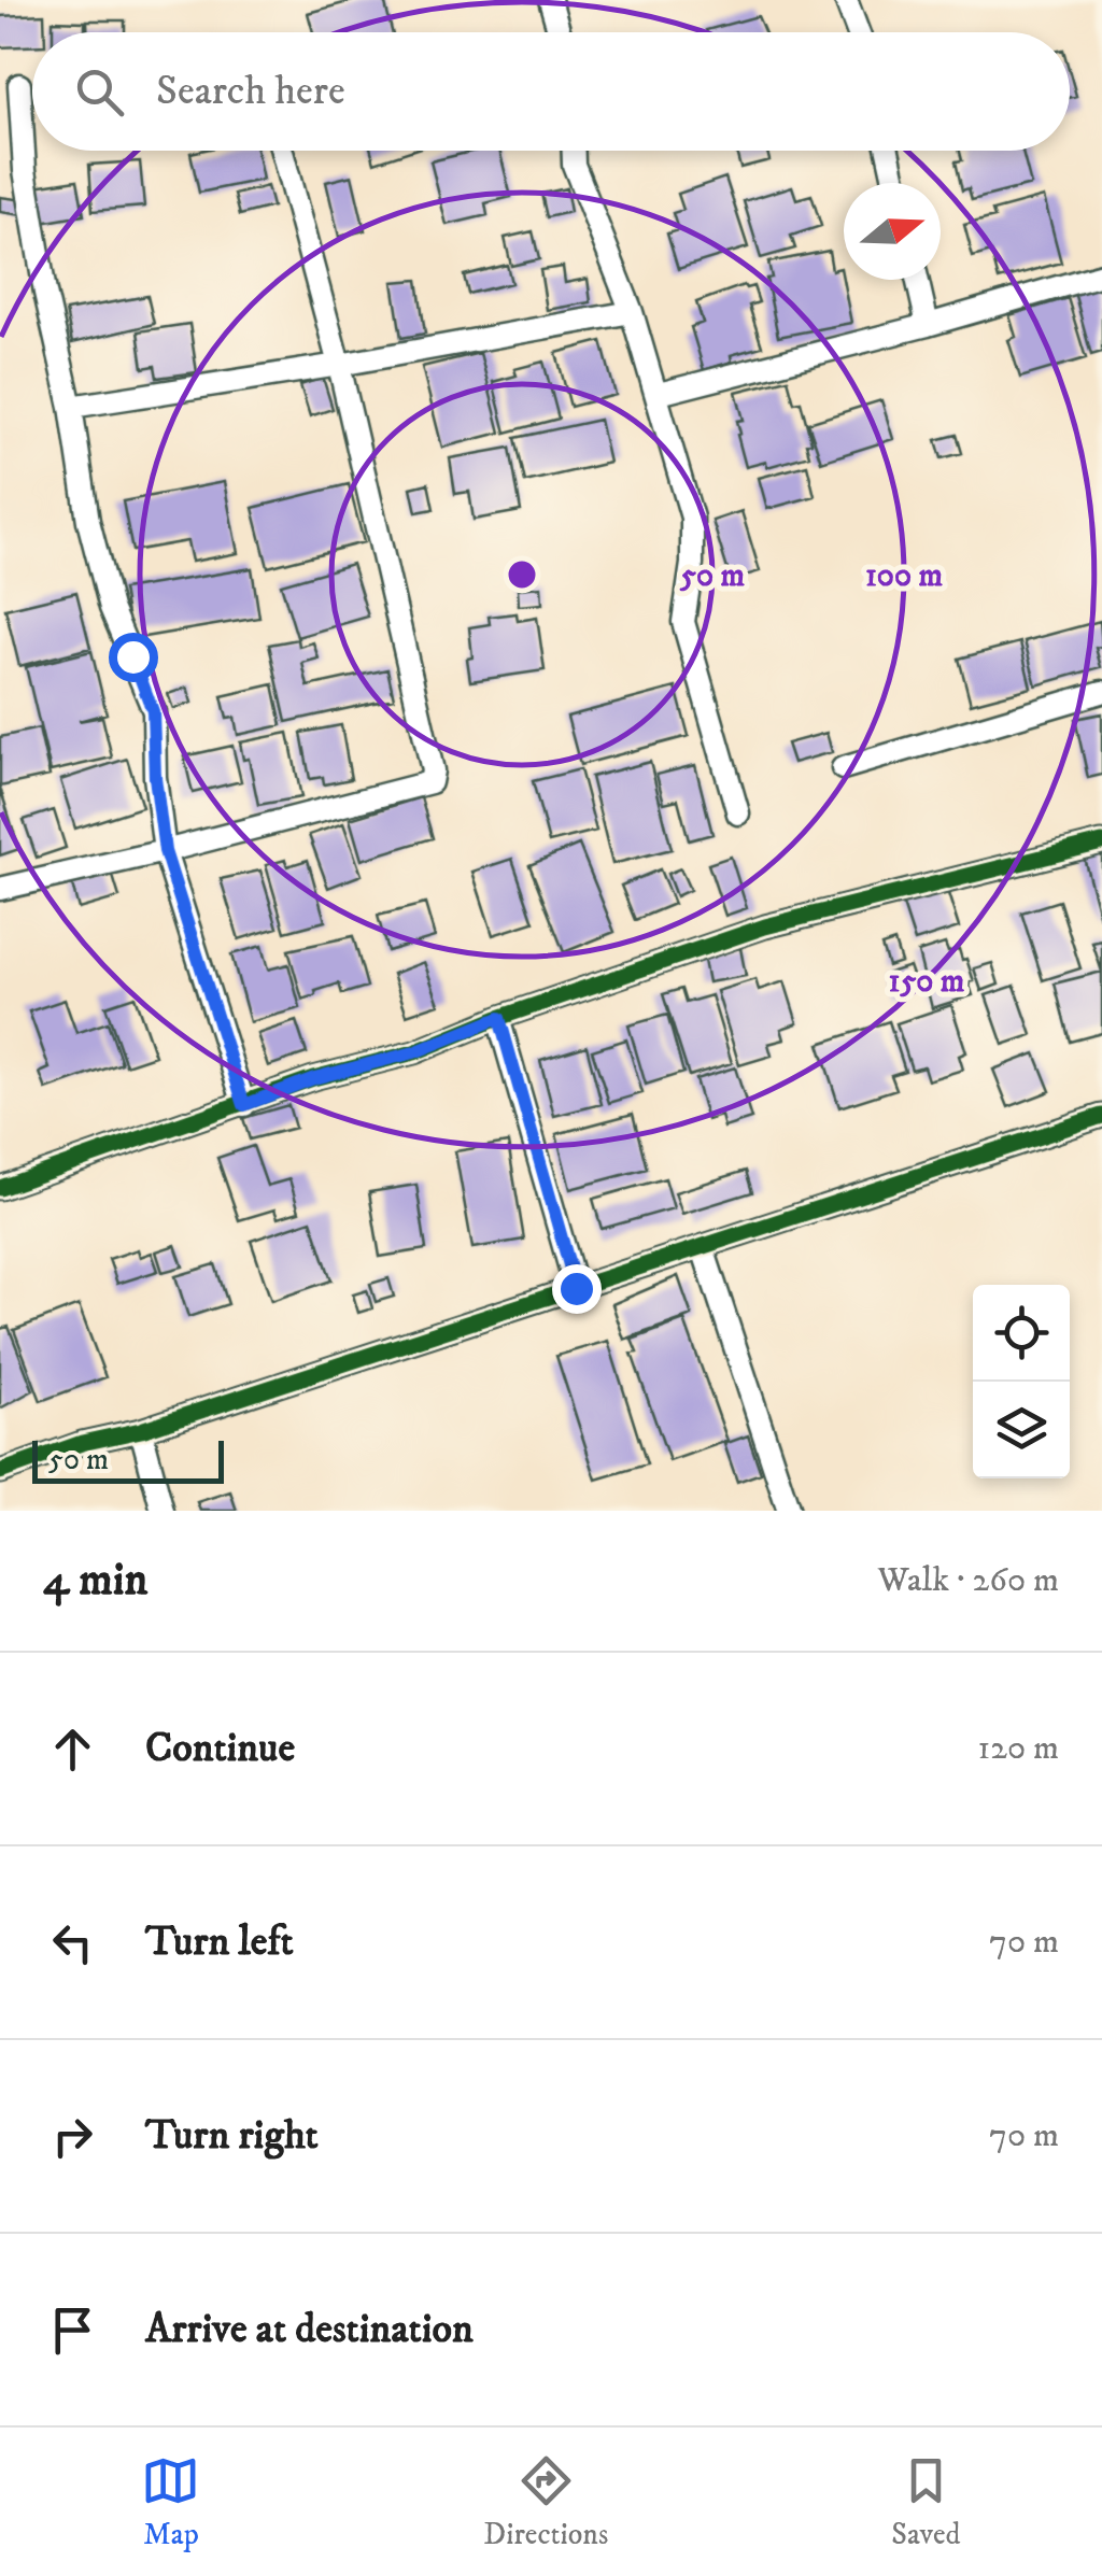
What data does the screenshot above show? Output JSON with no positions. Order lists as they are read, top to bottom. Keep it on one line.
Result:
{"scale_bar":"50 m","north":"right","page":{"search":"Search here","scale":"50 m","heading":["4 min","Walk · 260 m"],"list":[["Continue","120 m"],["Turn left","70 m"],["Turn right","70 m"],"Arrive at destination"],"nav":["Map","Directions","Saved"]},"rings":["50 m","100 m","150 m"]}
